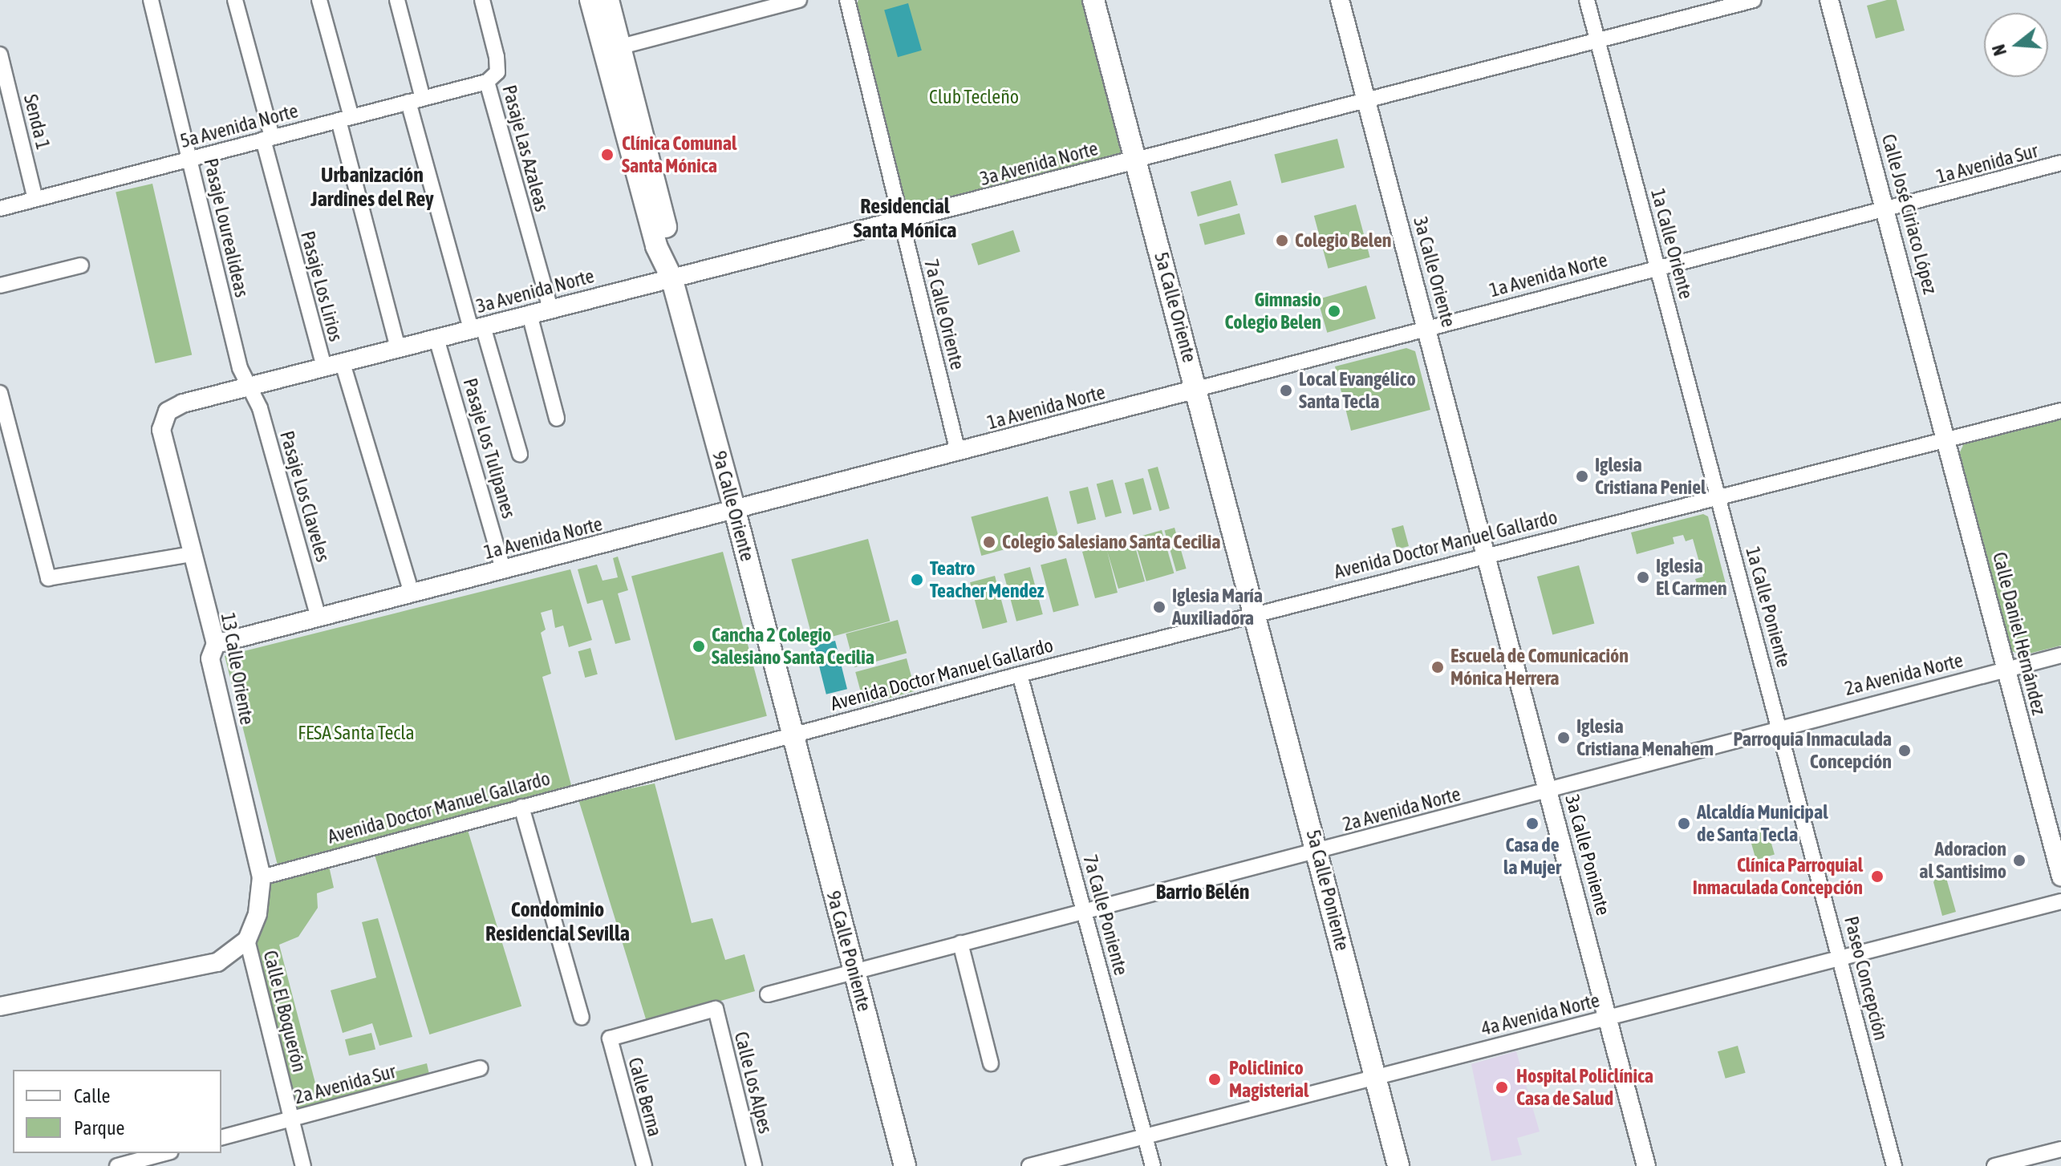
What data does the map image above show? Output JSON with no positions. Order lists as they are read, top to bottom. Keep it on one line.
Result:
{"streets":{"main road":["5a Calle Oriente","9a Calle Oriente","5a Calle Poniente","9a Calle Poniente"],"street":["Senda 1","5a Avenida Norte","Pasaje Las Azaleas","3a Avenida Norte","1a Avenida Sur","Calle José Ciriaco López","Pasaje Lourealideas","1a Calle Oriente","3a Calle Oriente","1a Avenida Norte","Pasaje Los Lirios","7a Calle Oriente","Pasaje Los Tulipanes","Pasaje Los Claveles","Avenida Doctor Manuel Gallardo","1a Calle Poniente","Calle Daniel Hernández","13 Calle Oriente","2a Avenida Norte","3a Calle Poniente","7a Calle Poniente","Paseo Concepción","Calle El Boquerón","4a Avenida Norte","Calle Los Alpes","2a Avenida Sur","Calle Berna"]},"crossings":[["Senda 1","5a Avenida Norte"],["5a Avenida Norte","Pasaje Las Azaleas"],["5a Avenida Norte","Pasaje Lourealideas"],["5a Avenida Norte","Pasaje Los Lirios"],["Pasaje Las Azaleas","3a Avenida Norte"],["3a Avenida Norte","Pasaje Lourealideas"],["3a Avenida Norte","1a Calle Oriente"],["3a Avenida Norte","3a Calle Oriente"],["3a Avenida Norte","Pasaje Los Lirios"],["3a Avenida Norte","5a Calle Oriente"],["3a Avenida Norte","7a Calle Oriente"],["3a Avenida Norte","Pasaje Los Tulipanes"],["3a Avenida Norte","Pasaje Los Claveles"],["3a Avenida Norte","9a Calle Oriente"],["3a Avenida Norte","13 Calle Oriente"],["1a Avenida Sur","Calle José Ciriaco López"],["1a Avenida Sur","1a Avenida Norte"],["Calle José Ciriaco López","1a Avenida Norte"],["Calle José Ciriaco López","Avenida Doctor Manuel Gallardo"],["Calle José Ciriaco López","Calle Daniel Hernández"],["Pasaje Lourealideas","Pasaje Los Claveles"],["1a Calle Oriente","1a Avenida Norte"],["1a Calle Oriente","Avenida Doctor Manuel Gallardo"],["1a Calle Oriente","1a Calle Poniente"],["3a Calle Oriente","1a Avenida Norte"],["3a Calle Oriente","Avenida Doctor Manuel Gallardo"],["3a Calle Oriente","3a Calle Poniente"],["1a Avenida Norte","5a Calle Oriente"],["1a Avenida Norte","7a Calle Oriente"],["1a Avenida Norte","Pasaje Los Tulipanes"],["1a Avenida Norte","Pasaje Los Claveles"],["1a Avenida Norte","9a Calle Oriente"],["1a Avenida Norte","13 Calle Oriente"],["5a Calle Oriente","Avenida Doctor Manuel Gallardo"],["5a Calle Oriente","5a Calle Poniente"],["9a Calle Oriente","Avenida Doctor Manuel Gallardo"],["9a Calle Oriente","9a Calle Poniente"],["Avenida Doctor Manuel Gallardo","1a Calle Poniente"],["Avenida Doctor Manuel Gallardo","Calle Daniel Hernández"],["Avenida Doctor Manuel Gallardo","13 Calle Oriente"],["Avenida Doctor Manuel Gallardo","3a Calle Poniente"],["Avenida Doctor Manuel Gallardo","5a Calle Poniente"],["Avenida Doctor Manuel Gallardo","7a Calle Poniente"],["Avenida Doctor Manuel Gallardo","9a Calle Poniente"],["1a Calle Poniente","2a Avenida Norte"],["1a Calle Poniente","Paseo Concepción"],["Calle Daniel Hernández","2a Avenida Norte"],["2a Avenida Norte","3a Calle Poniente"],["2a Avenida Norte","5a Calle Poniente"],["2a Avenida Norte","7a Calle Poniente"],["2a Avenida Norte","9a Calle Poniente"],["2a Avenida Norte","Paseo Concepción"],["3a Calle Poniente","4a Avenida Norte"],["5a Calle Poniente","4a Avenida Norte"],["7a Calle Poniente","4a Avenida Norte"],["Paseo Concepción","4a Avenida Norte"],["Calle El Boquerón","2a Avenida Sur"],["Calle Los Alpes","Calle Berna"]],"districts":["Urbanización Jardines del Rey","Residencial Santa Mónica","Barrio Belén","Condominio Residencial Sevilla"],"parks":["Club Tecleño","FESA Santa Tecla"],"places":["Clínica Comunal Santa Mónica","Colegio Belen","Gimnasio Colegio Belen","Local Evangélico Santa Tecla","Iglesia Cristiana Peniel","Colegio Salesiano Santa Cecilia","Iglesia El Carmen","Teatro Teacher Mendez","Iglesia María Auxiliadora","Cancha 2 Colegio Salesiano Santa Cecilia","Escuela de Comunicación Mónica Herrera","Iglesia Cristiana Menahem","Parroquia Inmaculada Concepción","Casa de la Mujer","Alcaldía Municipal de Santa Tecla","Adoracion al Santisimo","Clínica Parroquial Inmaculada Concepción","Policlinico Magisterial","Hospital Policlínica Casa de Salud"],"legend":["Calle","Parque"],"north":"left"}
